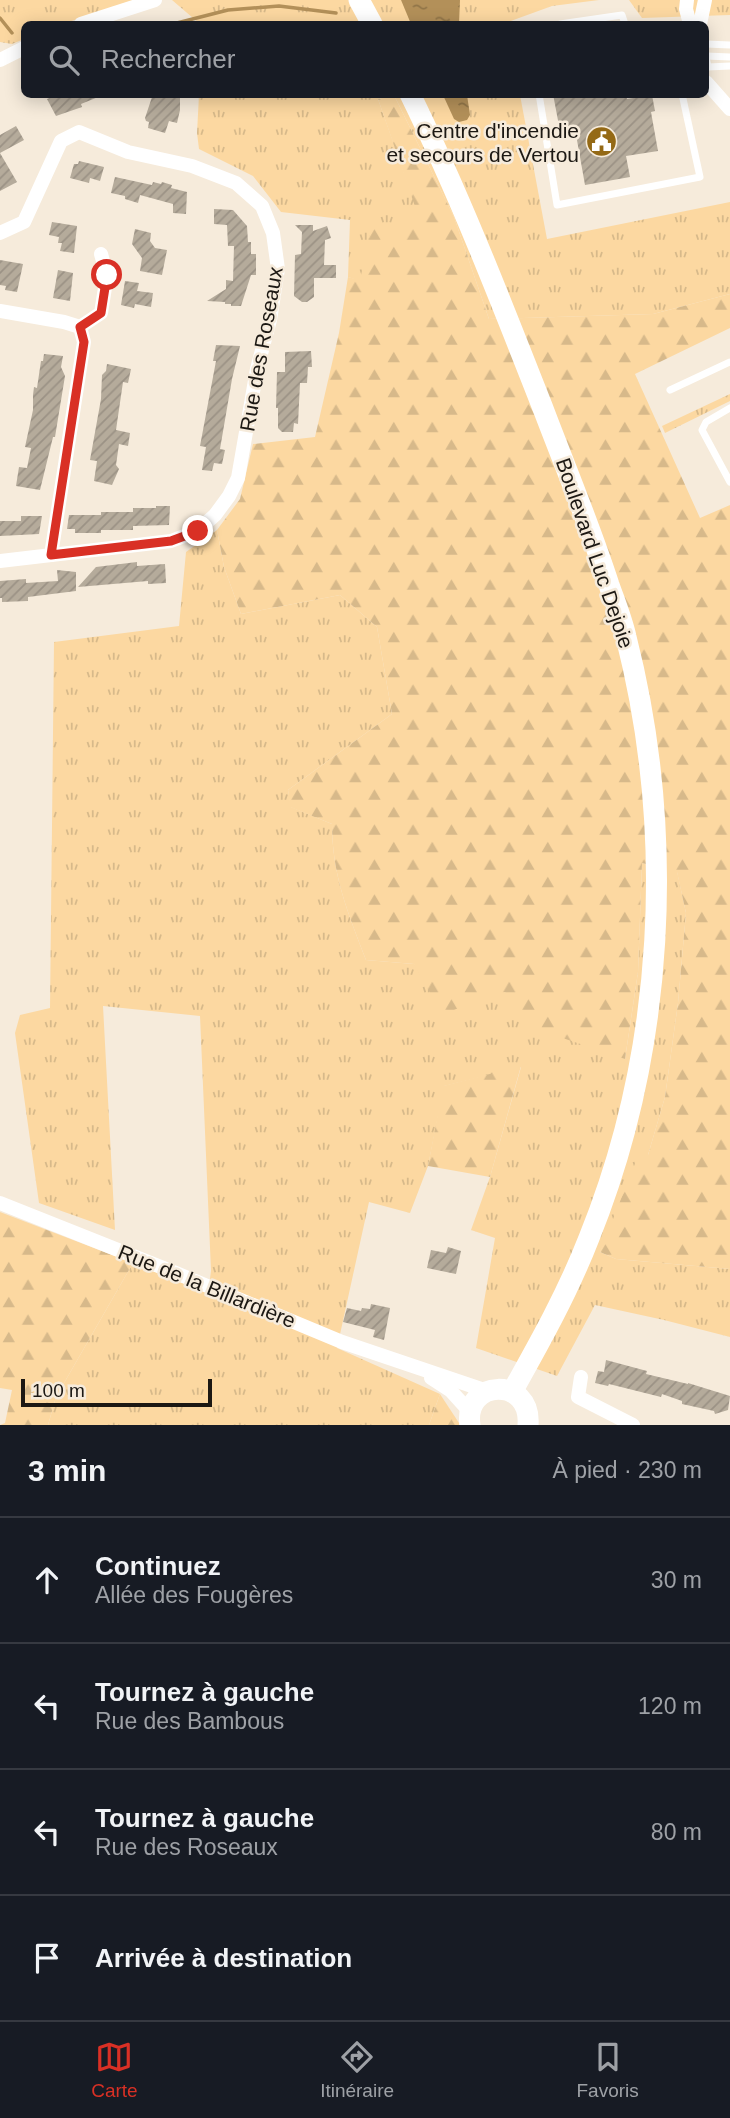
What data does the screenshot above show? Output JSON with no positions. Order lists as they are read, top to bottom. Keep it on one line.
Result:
{"streets":{"main road":["Boulevard Luc Dejoie"],"street":["Rue des Roseaux","Rue de la Billardière"]},"places":{"public building":["Centre d'incendie et secours de Vertou"]},"scale_bar":"100 m","page":{"search":"Rechercher","scale":"100 m","heading":["3 min","À pied · 230 m"],"list":[["Continuez","Allée des Fougères","30 m"],["Tournez à gauche","Rue des Bambous","120 m"],["Tournez à gauche","Rue des Roseaux","80 m"],"Arrivée à destination"],"nav":["Carte","Itinéraire","Favoris"]}}
